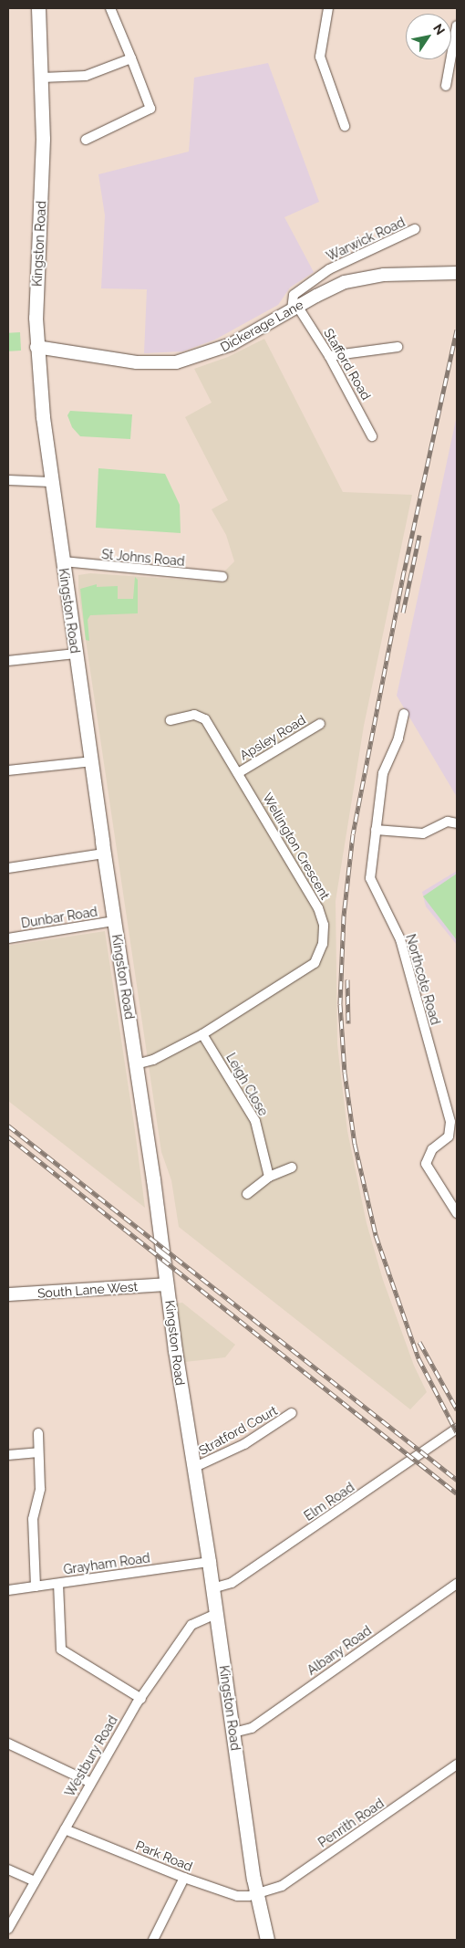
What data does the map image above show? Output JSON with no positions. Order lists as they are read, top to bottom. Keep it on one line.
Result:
{"streets":{"main road":["Kingston Road"],"street":["Warwick Road","Dickerage Lane","Stafford Road","St Johns Road","Apsley Road","Wellington Crescent","Dunbar Road","Northcote Road","Leigh Close","South Lane West","Stratford Court","Elm Road","Grayham Road","Albany Road","Westbury Road","Penrith Road","Park Road"]},"crossings":[["Warwick Road","Dickerage Lane"],["Warwick Road","Stafford Road"],["Kingston Road","Dickerage Lane"],["Kingston Road","St Johns Road"],["Kingston Road","Wellington Crescent"],["Kingston Road","Dunbar Road"],["Kingston Road","South Lane West"],["Kingston Road","Stratford Court"],["Kingston Road","Elm Road"],["Kingston Road","Grayham Road"],["Kingston Road","Albany Road"],["Kingston Road","Westbury Road"],["Kingston Road","Penrith Road"],["Kingston Road","Park Road"],["Dickerage Lane","Stafford Road"],["Apsley Road","Wellington Crescent"],["Wellington Crescent","Leigh Close"],["Westbury Road","Park Road"],["Penrith Road","Park Road"]],"north":"top right"}
